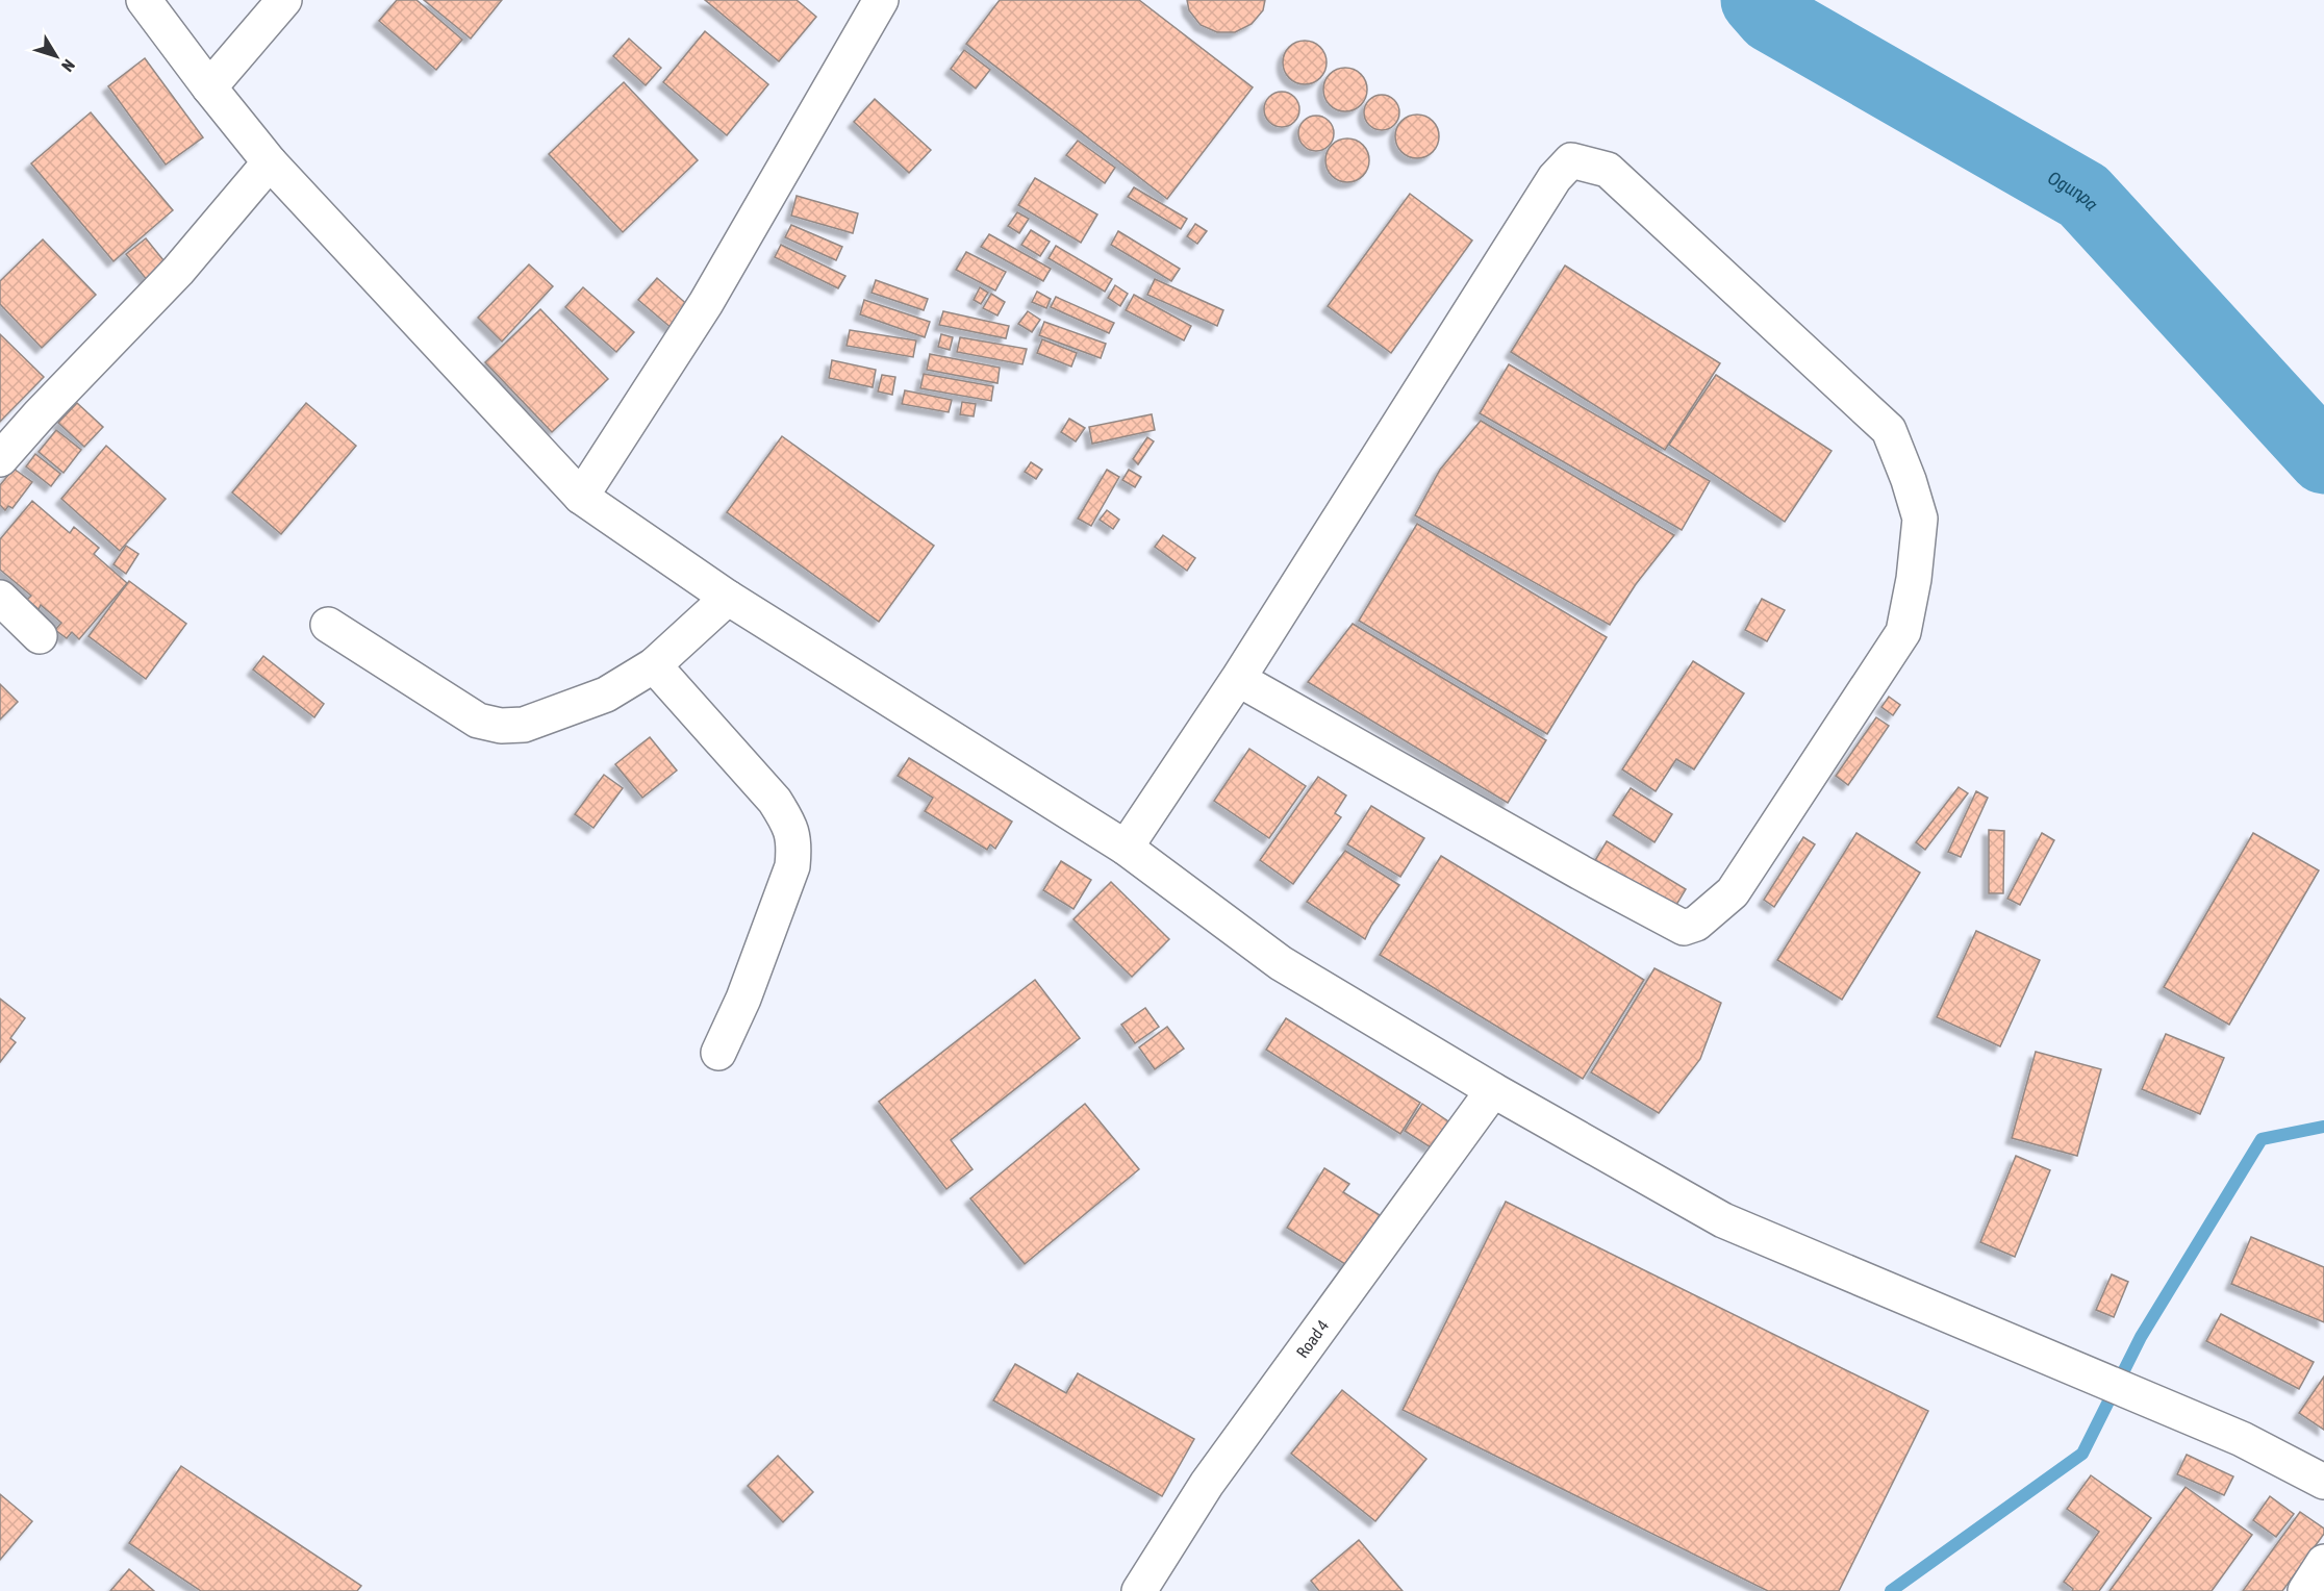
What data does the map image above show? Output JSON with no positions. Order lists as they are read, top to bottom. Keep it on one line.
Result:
{"streets":{"street":["Road 4"]},"water":["Ogunpa"],"north":"bottom right"}
